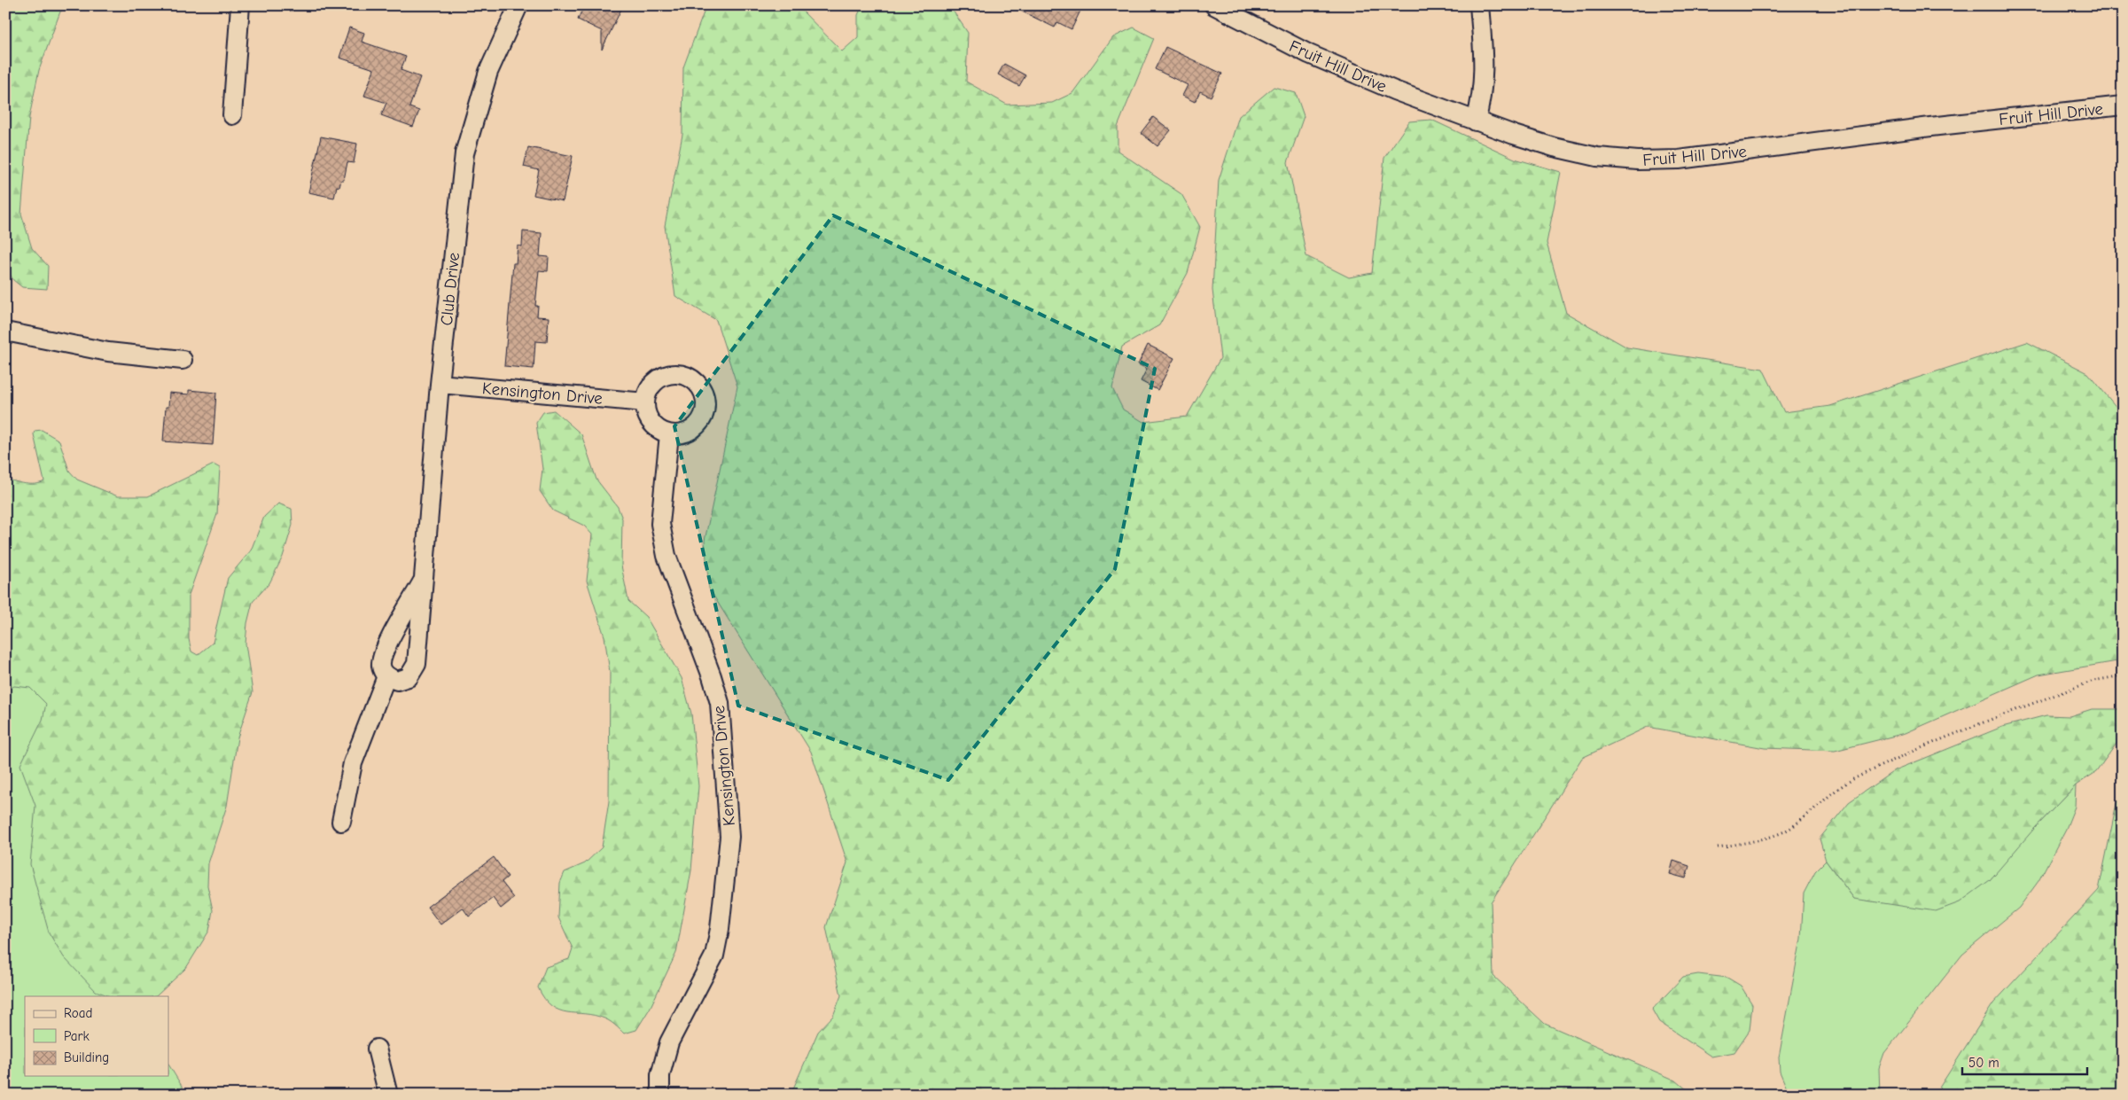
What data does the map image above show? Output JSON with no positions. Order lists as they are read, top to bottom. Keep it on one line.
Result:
{"streets":{"street":["Fruit Hill Drive","Club Drive","Kensington Drive"]},"crossings":[["Club Drive","Kensington Drive"]],"legend":["Road","Park","Building"],"scale_bar":"50 m"}
